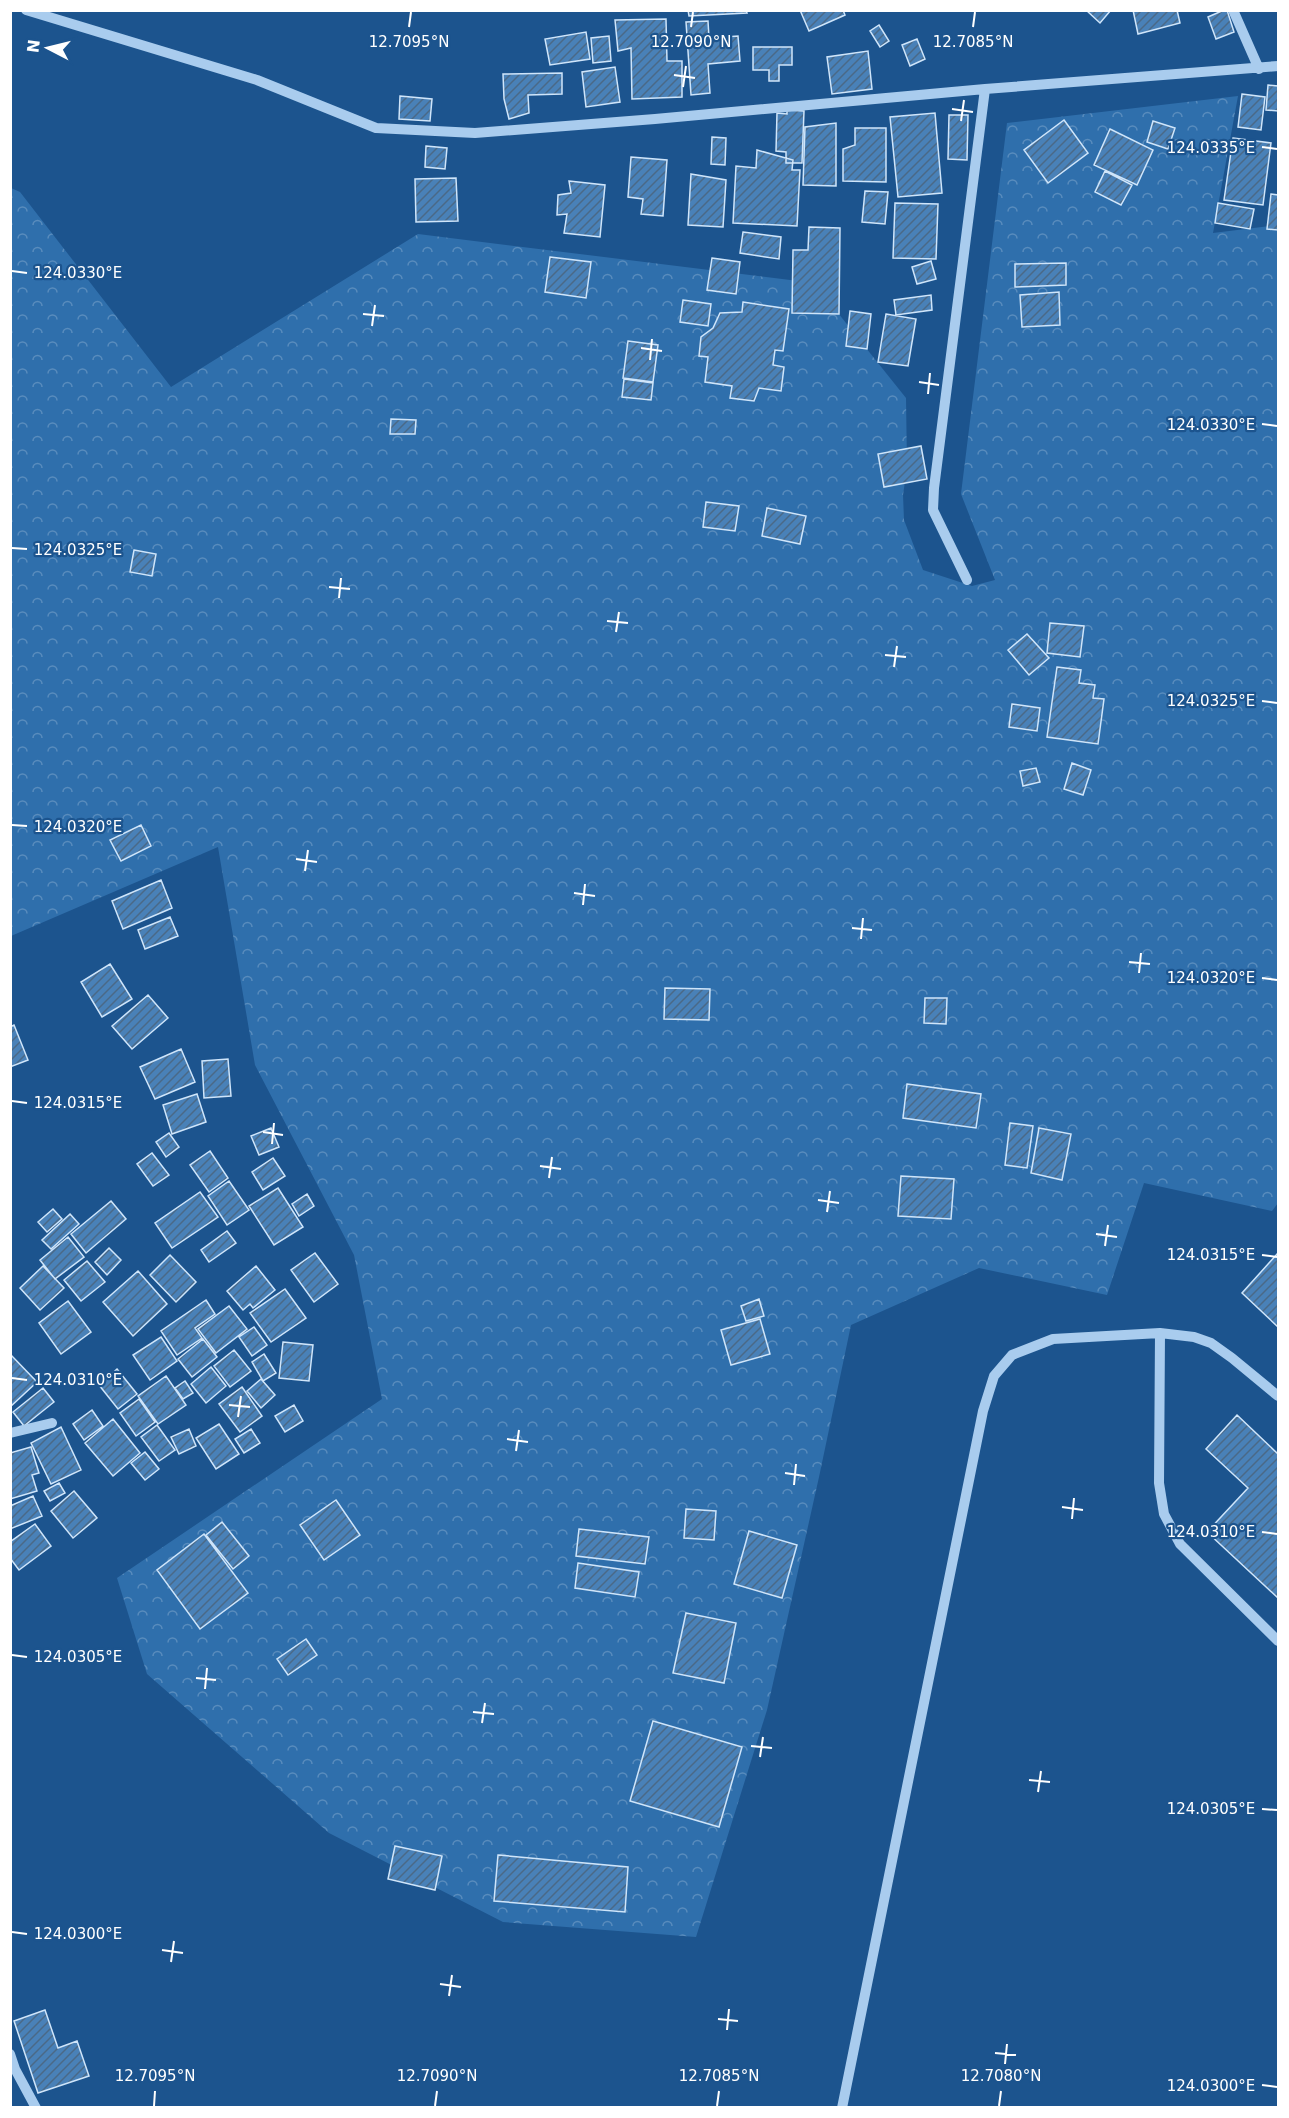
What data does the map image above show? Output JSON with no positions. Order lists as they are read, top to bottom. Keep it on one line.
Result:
{"north":"left","coordinates":["12.7095°N","12.7090°N","12.7085°N","124.0335°E","124.0330°E","124.0325°E","124.0320°E","124.0315°E","124.0310°E","124.0305°E","124.0300°E","12.7080°N"]}
